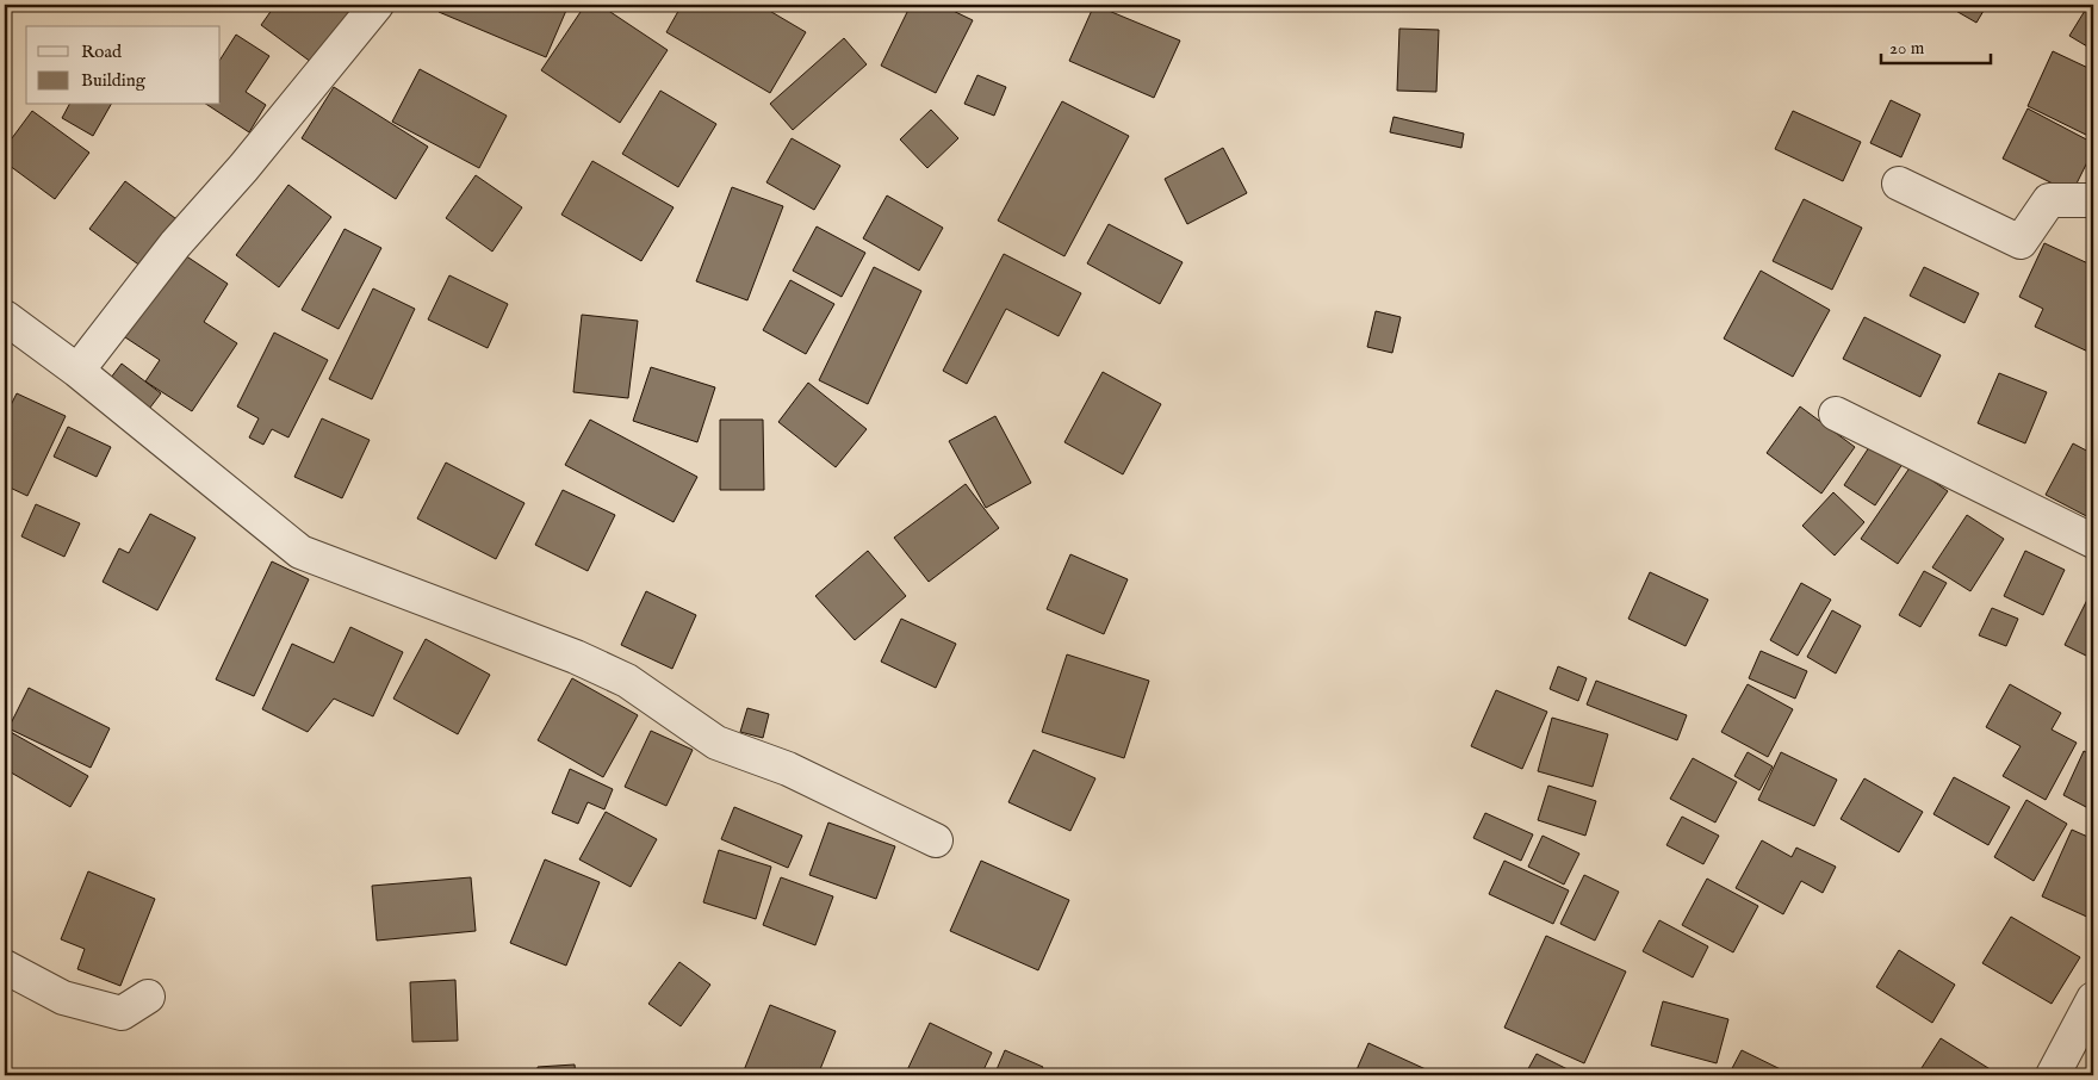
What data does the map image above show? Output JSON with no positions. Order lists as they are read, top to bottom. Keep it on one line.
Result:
{"legend":["Road","Building"],"scale_bar":"20 m"}
